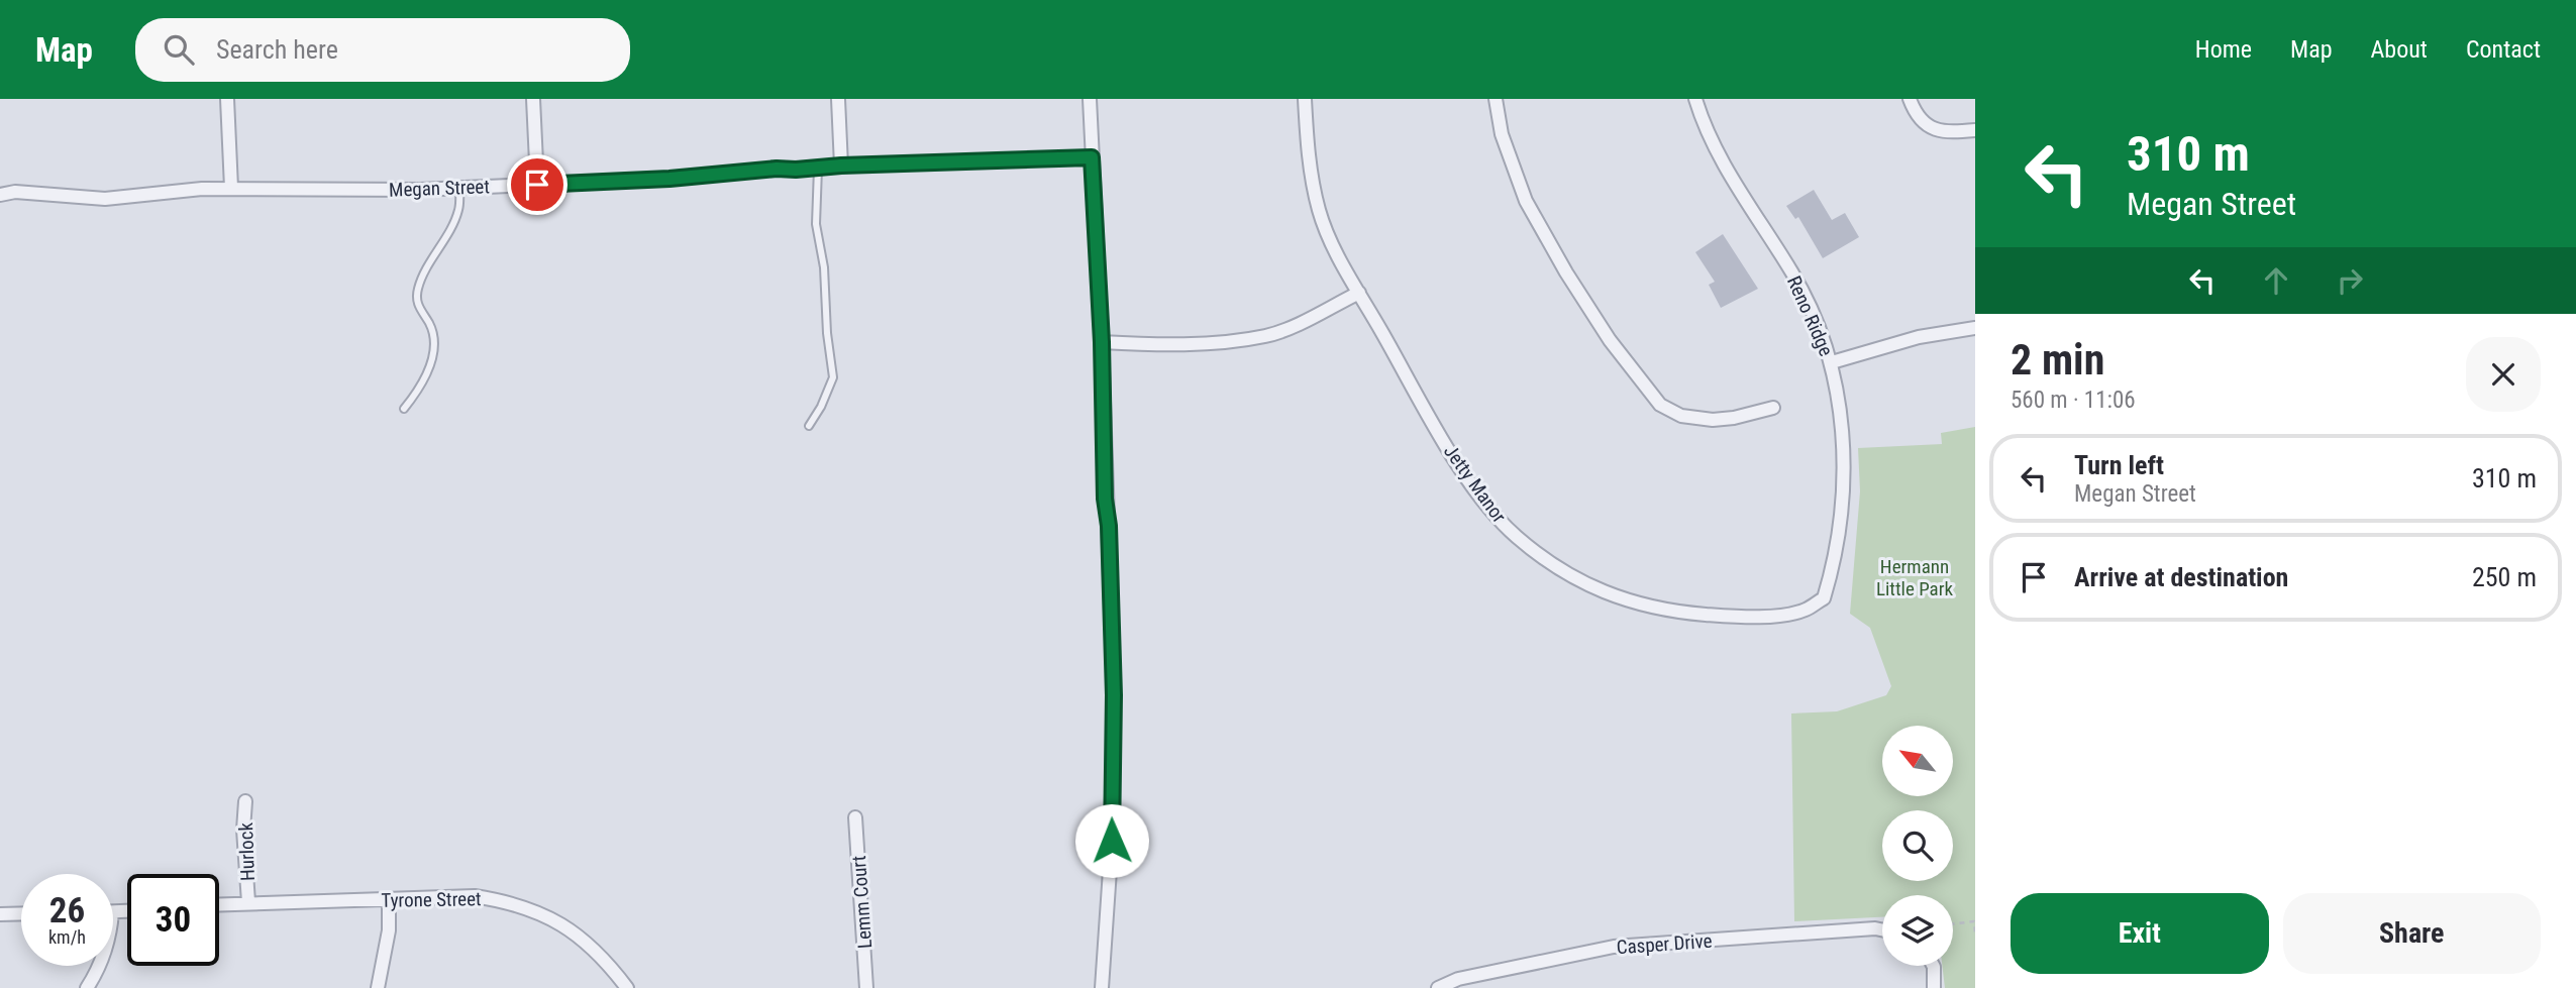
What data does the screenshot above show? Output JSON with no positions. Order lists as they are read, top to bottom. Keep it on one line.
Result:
{"streets":{"street":["Megan Street","Reno Ridge","Jetty Manor","Hurlock","Tyrone Street","Lemm Court","Casper Drive"]},"crossings":[["Reno Ridge","Jetty Manor"],["Hurlock","Tyrone Street"]],"parks":["Hermann Little Park"],"north":"top left","page":{"header":"Map","search":"Search here","nav":["Home","Map","About","Contact"],"turn":["310 m","Megan Street"],"heading":["2 min","560 m · 11:06"],"list":[{"name":"Turn left","note":"Megan Street","value":"310 m"},{"name":"Arrive at destination","value":"250 m"}],"speed":"26 km/h","limit":"30","buttons":["Exit","Share"]}}
